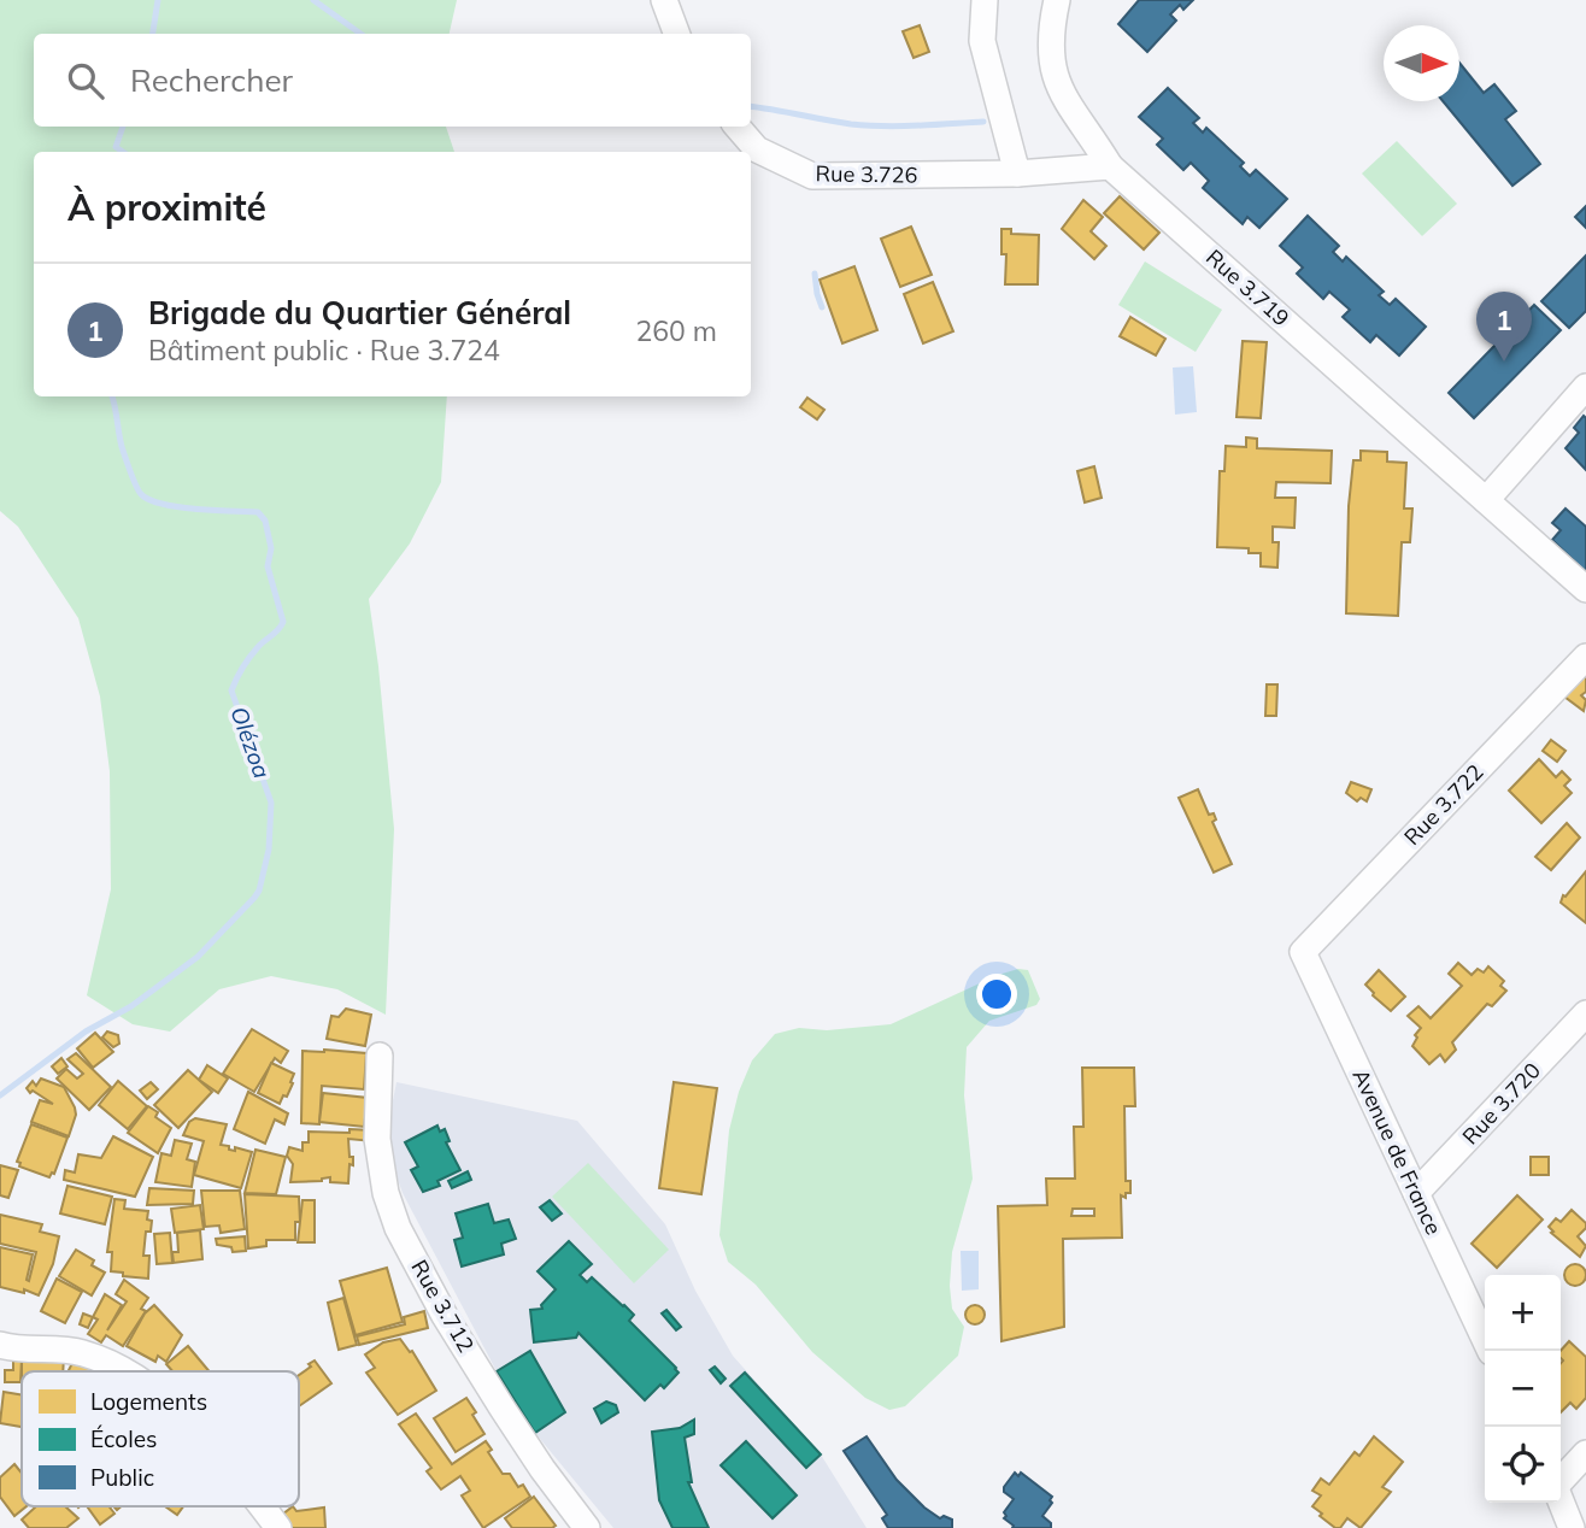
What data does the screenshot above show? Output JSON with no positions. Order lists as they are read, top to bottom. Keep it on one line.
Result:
{"streets":{"street":["Rue 3.726","Rue 3.719","Rue 3.722","Rue 3.720","Avenue de France","Rue 3.712"]},"crossings":[["Rue 3.722","Avenue de France"],["Rue 3.720","Avenue de France"]],"water":["Olézoa"],"legend":["Logements","Écoles","Public"],"north":"right","page":{"search":"Rechercher","heading":"À proximité","list":[{"mark":"1","name":"Brigade du Quartier Général","note":"Bâtiment public · Rue 3.724","value":"260 m"}],"pins":"1","map_buttons":["+","−"]}}
